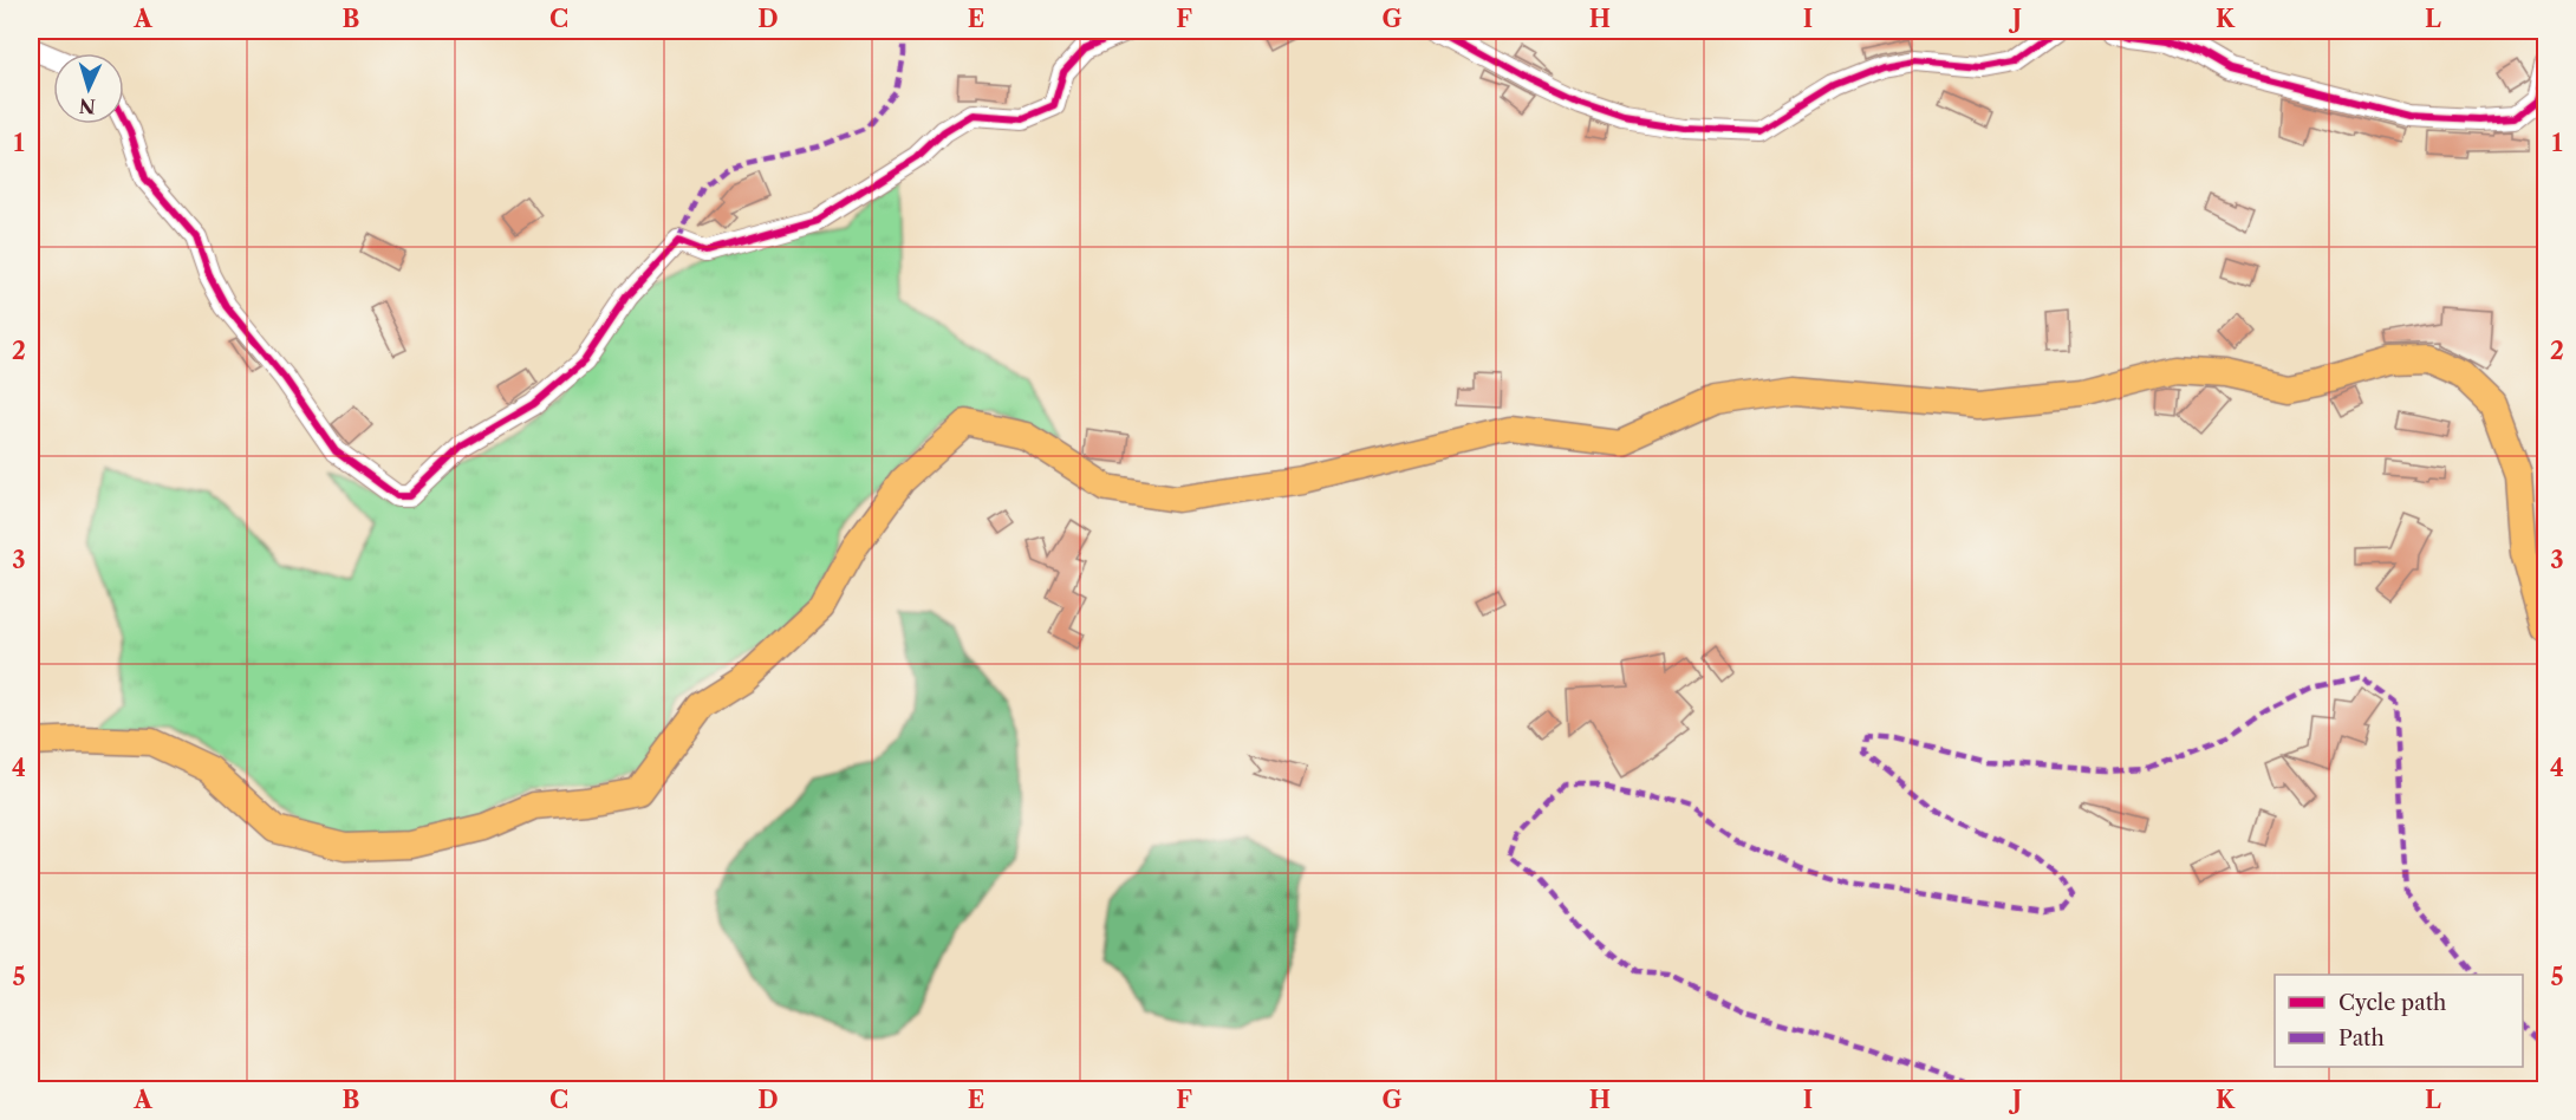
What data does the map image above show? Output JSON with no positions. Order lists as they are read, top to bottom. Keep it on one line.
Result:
{"legend":["Cycle path","Path"],"north":"bottom","grid":{"columns":["A","B","C","D","E","F","G","H","I","J","K","L"],"rows":["1","2","3","4","5"]}}
